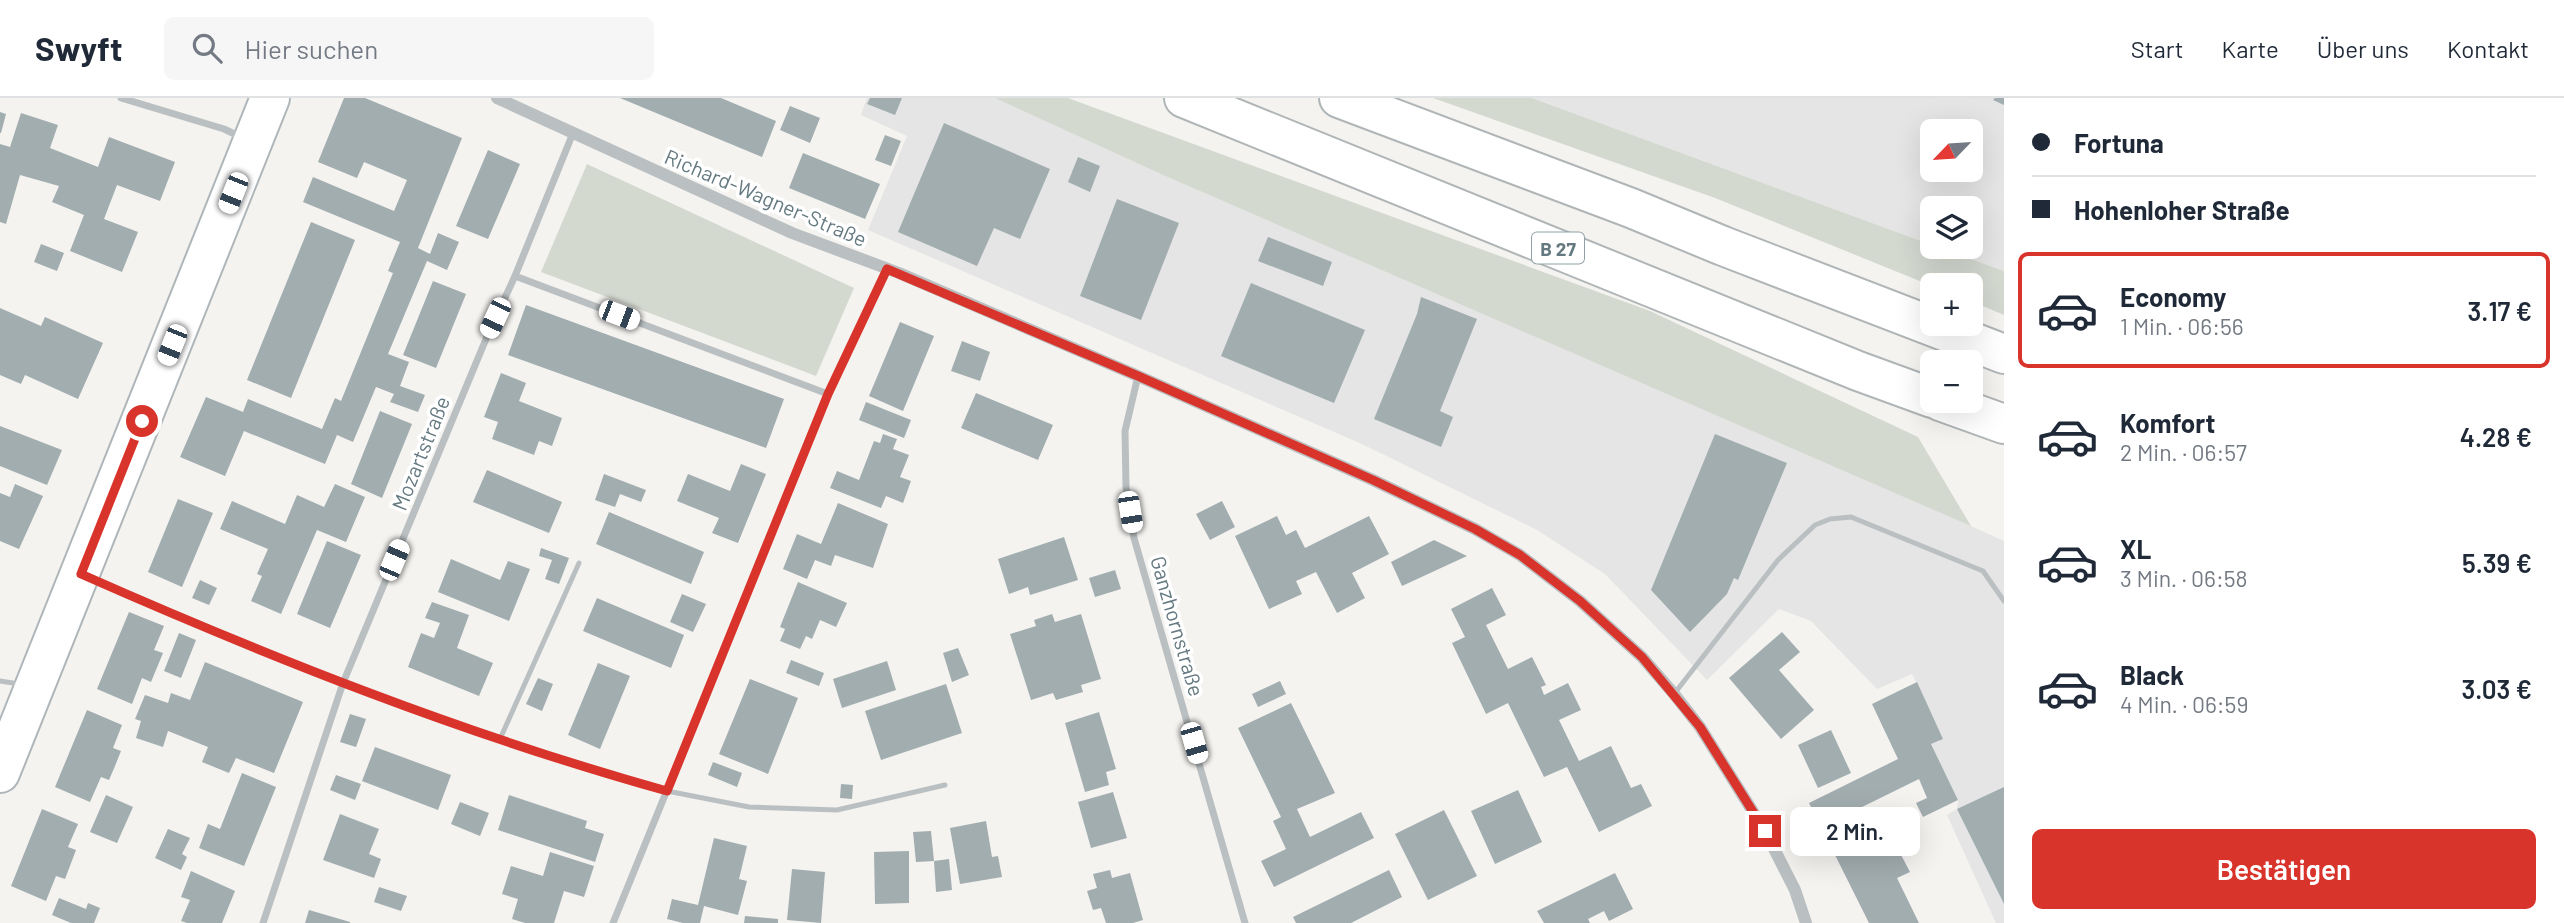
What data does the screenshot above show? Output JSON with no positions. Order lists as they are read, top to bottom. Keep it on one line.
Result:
{"streets":{"main road":["B 27"],"street":["Richard-Wagner-Straße","Mozartstraße","Ganzhornstraße"]},"crossings":[["Richard-Wagner-Straße","Mozartstraße"],["Richard-Wagner-Straße","Ganzhornstraße"]],"north":"bottom left","page":{"header":"Swyft","search":"Hier suchen","nav":["Start","Karte","Über uns","Kontakt"],"banner":["Fortuna","Hohenloher Straße"],"map_buttons":["+","−"],"list":[{"name":"Economy","note":"1 Min. · 06:56","value":"3.17 €"},{"name":"Komfort","note":"2 Min. · 06:57","value":"4.28 €"},{"name":"XL","note":"3 Min. · 06:58","value":"5.39 €"},{"name":"Black","note":"4 Min. · 06:59","value":"3.03 €"}],"bubble":"2 Min.","buttons":"Bestätigen"}}
